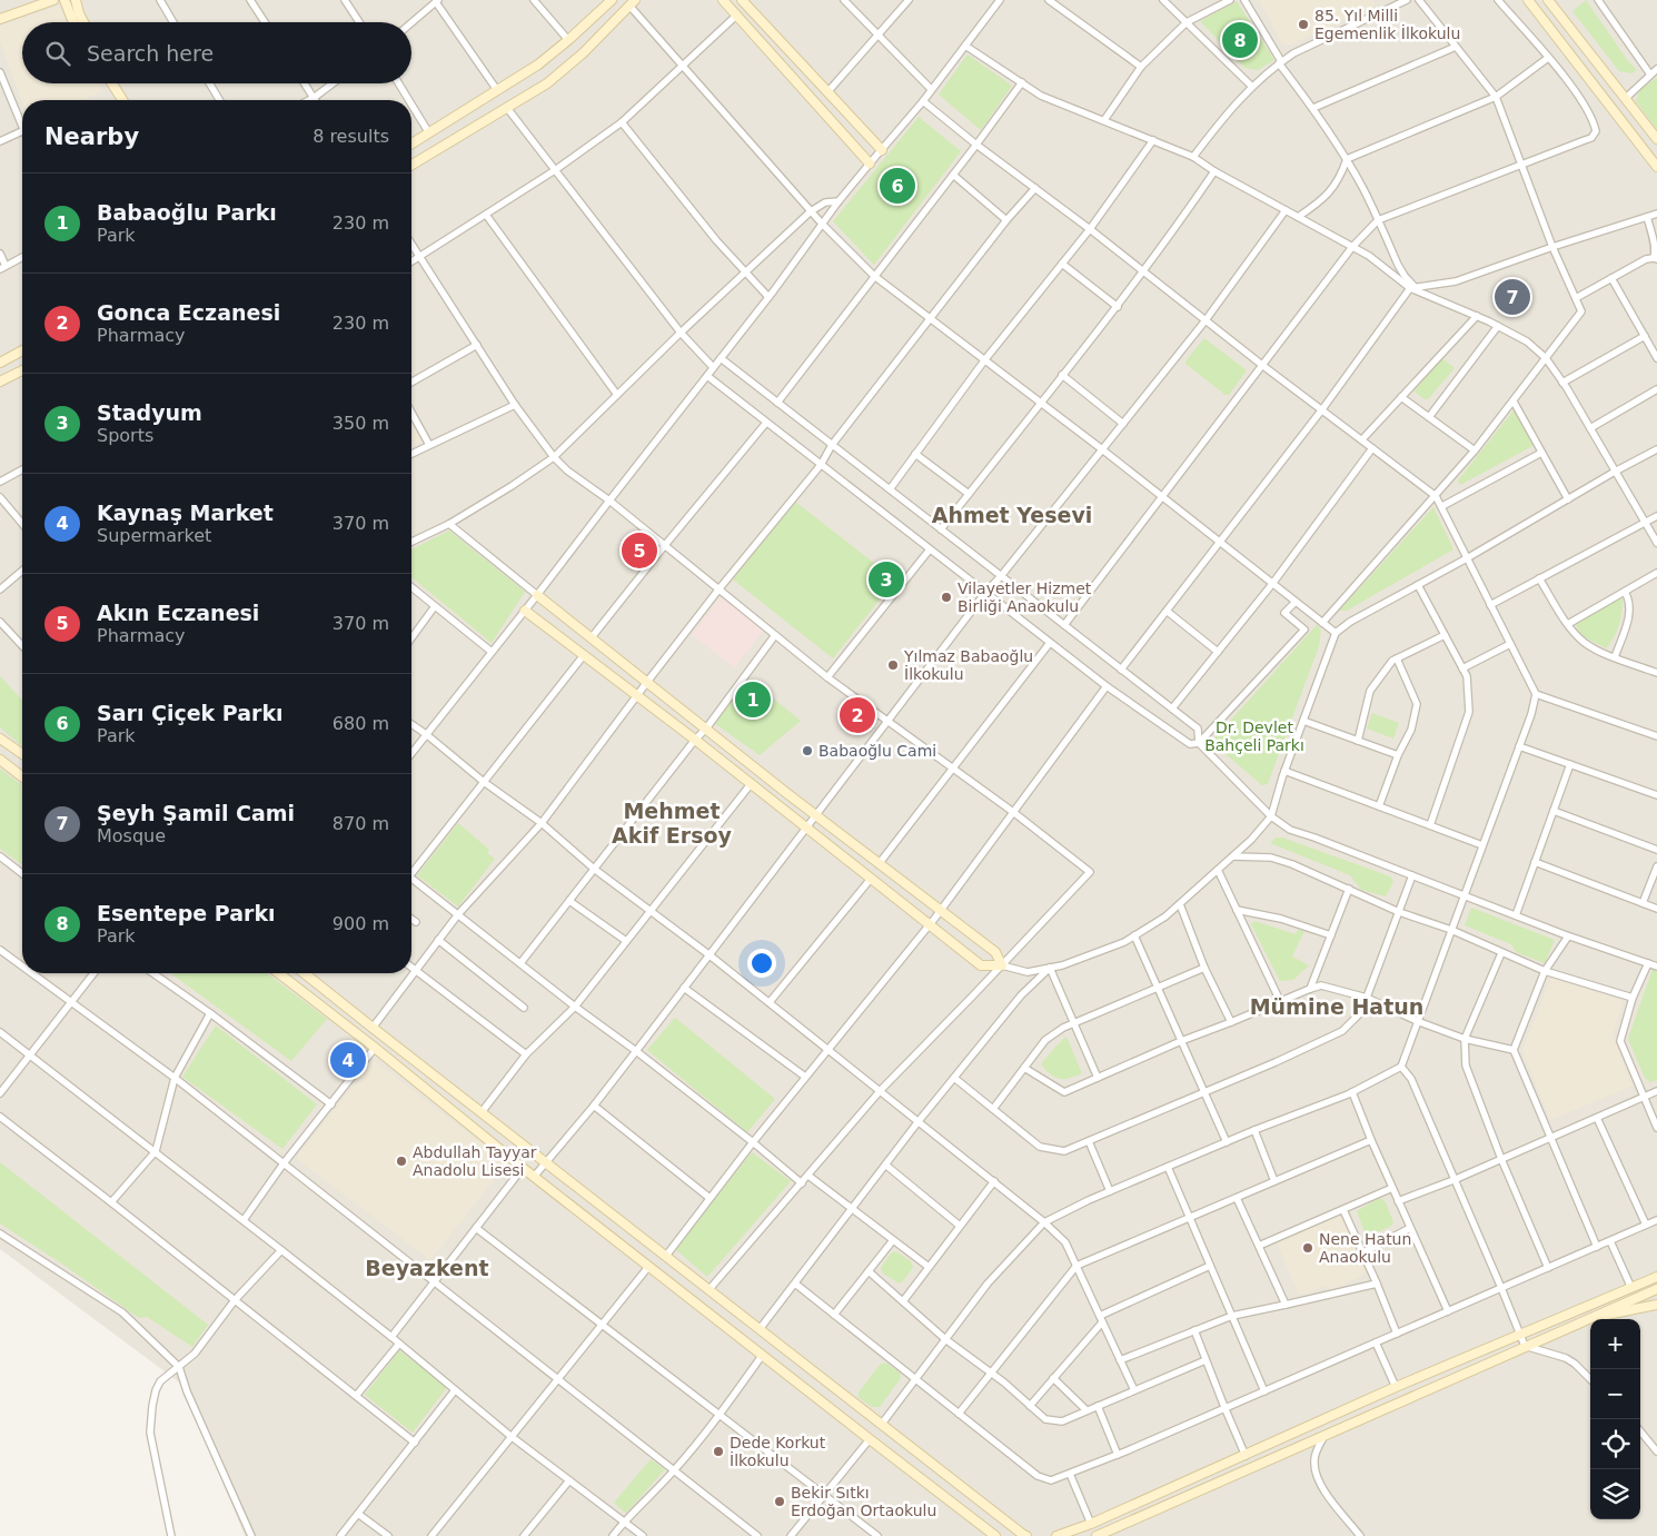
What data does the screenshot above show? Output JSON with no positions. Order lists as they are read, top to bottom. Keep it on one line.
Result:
{"districts":["Ahmet Yesevi","Mehmet Akif Ersoy","Mümine Hatun","Beyazkent"],"parks":["Dr. Devlet Bahçeli Parkı"],"places":["85. Yıl Milli Egemenlik İlkokulu","Vilayetler Hizmet Birliği Anaokulu","Yılmaz Babaoğlu İlkokulu","Babaoğlu Cami","Abdullah Tayyar Anadolu Lisesi","Nene Hatun Anaokulu","Dede Korkut İlkokulu","Bekir Sıtkı Erdoğan Ortaokulu"],"page":{"pins":["8","6","7","5","3","1","2","4"],"search":"Search here","heading":["Nearby","8 results"],"list":[{"mark":"1","name":"Babaoğlu Parkı","note":"Park","value":"230 m"},{"mark":"2","name":"Gonca Eczanesi","note":"Pharmacy","value":"230 m"},{"mark":"3","name":"Stadyum","note":"Sports","value":"350 m"},{"mark":"4","name":"Kaynaş Market","note":"Supermarket","value":"370 m"},{"mark":"5","name":"Akın Eczanesi","note":"Pharmacy","value":"370 m"},{"mark":"6","name":"Sarı Çiçek Parkı","note":"Park","value":"680 m"},{"mark":"7","name":"Şeyh Şamil Cami","note":"Mosque","value":"870 m"},{"mark":"8","name":"Esentepe Parkı","note":"Park","value":"900 m"}],"map_buttons":["+","−"]}}
